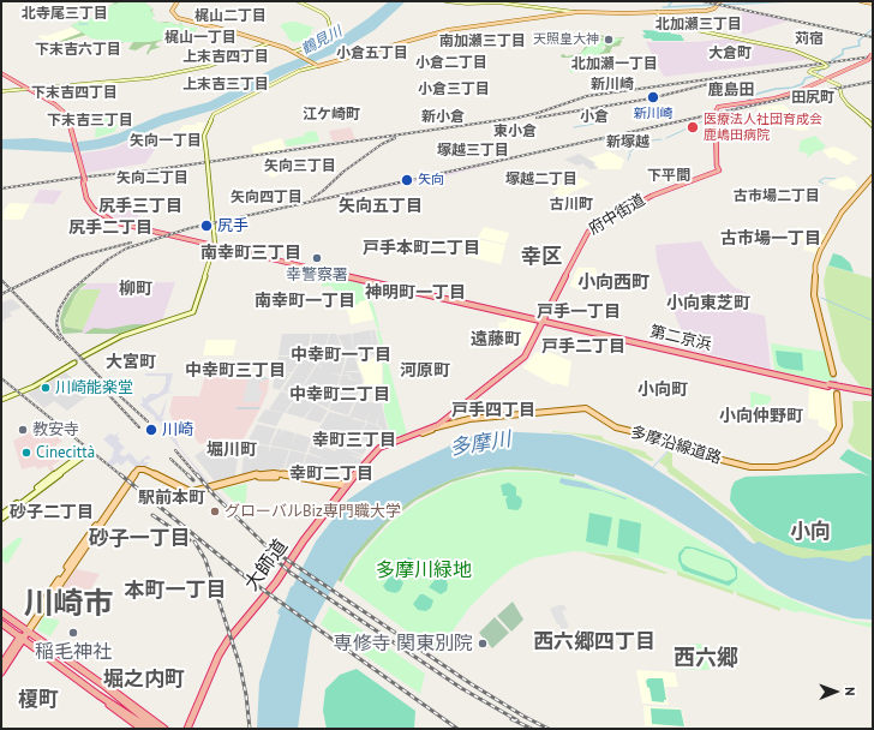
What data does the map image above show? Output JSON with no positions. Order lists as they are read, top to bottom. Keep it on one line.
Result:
{"streets":{"highway":["府中街道","第二京浜","大師道"],"main road":["多摩沿線道路"]},"crossings":[["府中街道","第二京浜"],["府中街道","多摩沿線道路"],["府中街道","大師道"]],"districts":["北寺尾三丁目","梶山二丁目","北加瀬三丁目","梶山一丁目","苅宿","南加瀬三丁目","下末吉六丁目","小倉五丁目","大倉町","上末吉四丁目","小倉二丁目","北加瀬一丁目","上末吉三丁目","新川崎","小倉三丁目","鹿島田","下末吉四丁目","田尻町","江ケ崎町","新小倉","小倉","下末吉三丁目","東小倉","矢向一丁目","新塚越","塚越三丁目","矢向三丁目","下平間","矢向二丁目","塚越二丁目","古市場二丁目","矢向四丁目","古川町","尻手三丁目","矢向五丁目","尻手二丁目","古市場一丁目","戸手本町二丁目","南幸町三丁目","幸区","小向西町","柳町","神明町一丁目","南幸町一丁目","小向東芝町","戸手一丁目","遠藤町","戸手二丁目","中幸町一丁目","大宮町","中幸町三丁目","河原町","小向町","中幸町二丁目","戸手四丁目","小向仲野町","幸町三丁目","堀川町","幸町二丁目","駅前本町","砂子二丁目","小向","砂子一丁目","本町一丁目","川崎市","西六郷四丁目","西六郷","堀之内町","榎町"],"water":["鶴見川","多摩川"],"parks":["多摩川緑地"],"places":["天照皇大神","新川崎","医療法人社団育成会 鹿嶋田病院","矢向","尻手","幸警察署","川崎能楽堂","教安寺","川崎","Cinecittà","グローバルBiz専門職大学","稲毛神社","専修寺 関東別院"],"north":"right"}
